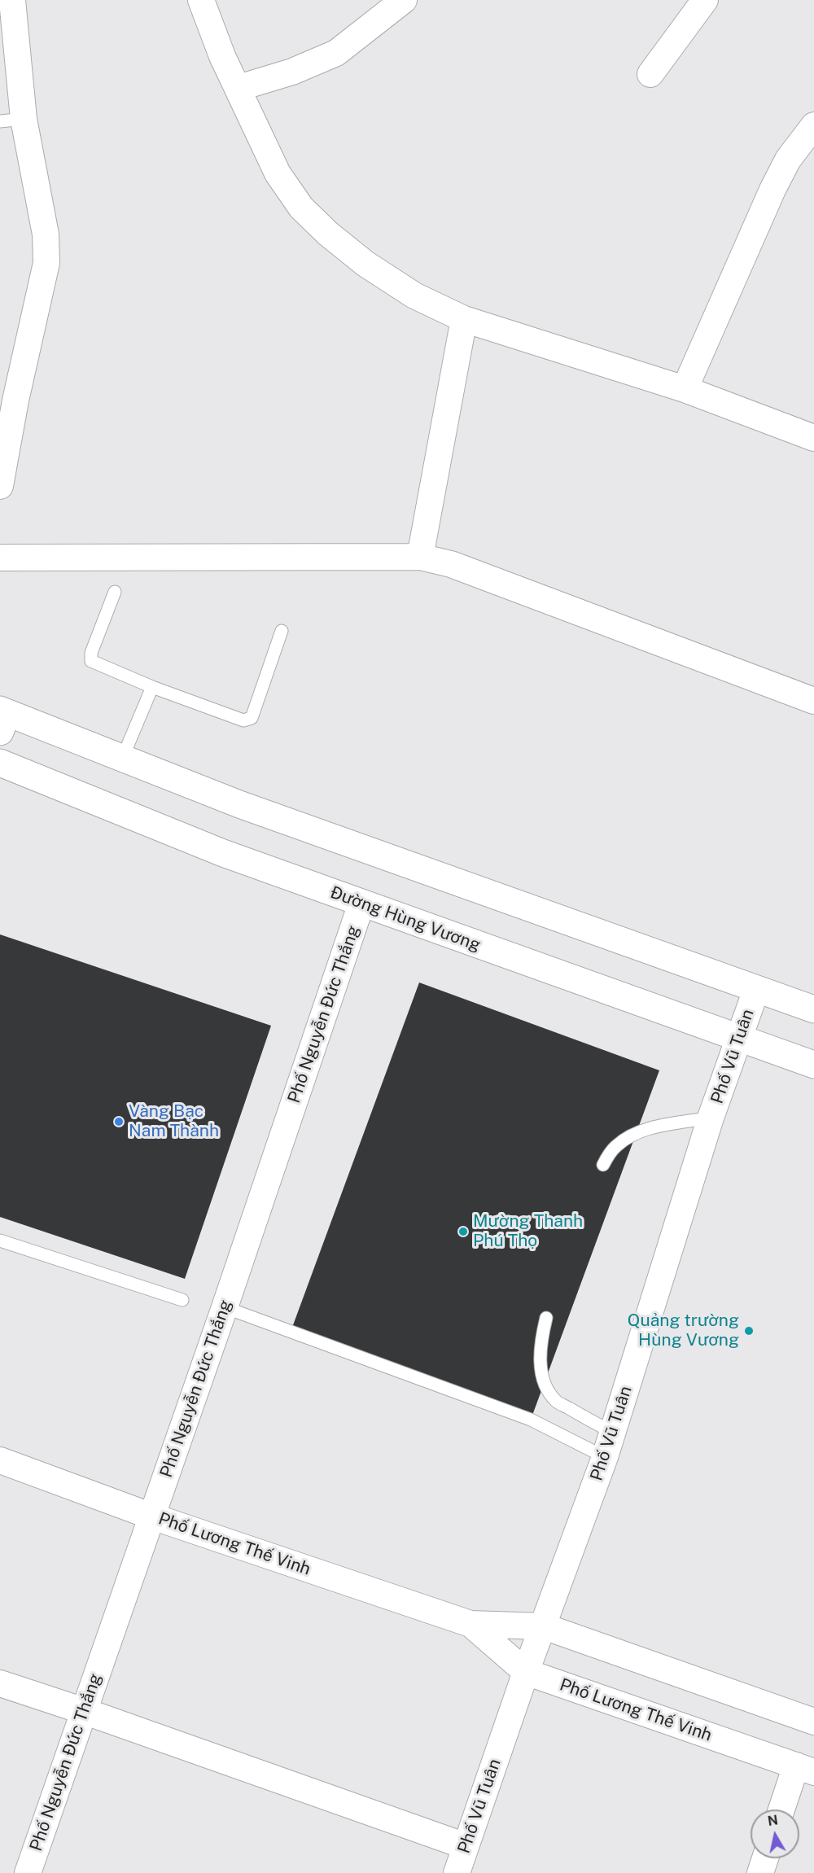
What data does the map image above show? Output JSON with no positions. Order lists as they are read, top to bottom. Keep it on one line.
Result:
{"streets":{"main road":["Đường Hùng Vương"],"street":["Phố Nguyễn Đức Thắng","Phố Vũ Tuân","Phố Lương Thế Vinh"]},"crossings":[["Đường Hùng Vương","Phố Nguyễn Đức Thắng"],["Đường Hùng Vương","Phố Vũ Tuân"],["Phố Nguyễn Đức Thắng","Phố Lương Thế Vinh"],["Phố Vũ Tuân","Phố Lương Thế Vinh"]],"places":["Vàng Bạc Nam Thành","Mường Thanh Phú Thọ","Quảng trường Hùng Vương"],"north":"top"}
